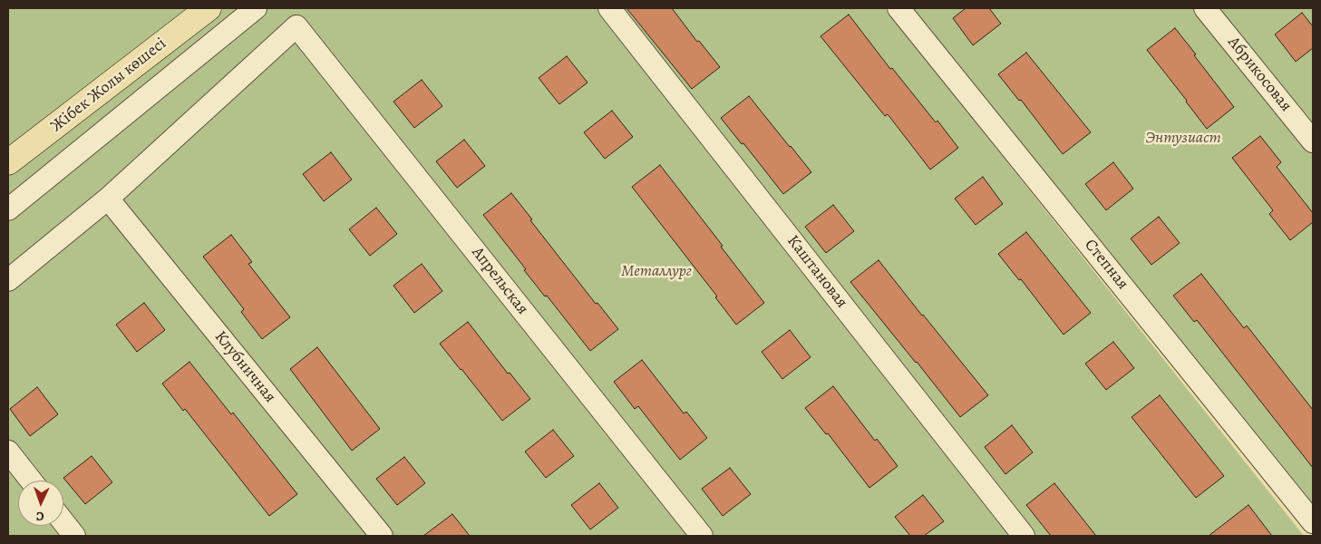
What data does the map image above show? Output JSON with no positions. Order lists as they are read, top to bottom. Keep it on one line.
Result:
{"streets":{"highway":["Жібек Жолы көшесі"],"street":["Абрикосовая","Степная","Каштановая","Апрельская","Клубничная"]},"crossings":[["Апрельская","Клубничная"]],"parks":["Энтузиаст","Металлург"],"north":"bottom"}
